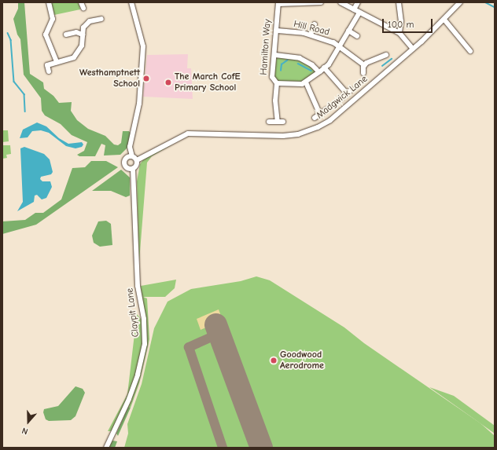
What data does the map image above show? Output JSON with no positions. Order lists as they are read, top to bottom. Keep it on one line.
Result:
{"streets":{"street":["Hill Road","Hamilton Way","Madgwick Lane","Claypit Lane"]},"crossings":[["Hill Road","Hamilton Way"],["Madgwick Lane","Claypit Lane"]],"places":["Westhamptnett School","The March CofE Primary School","Goodwood Aerodrome"],"scale_bar":"100 m","north":"bottom"}
